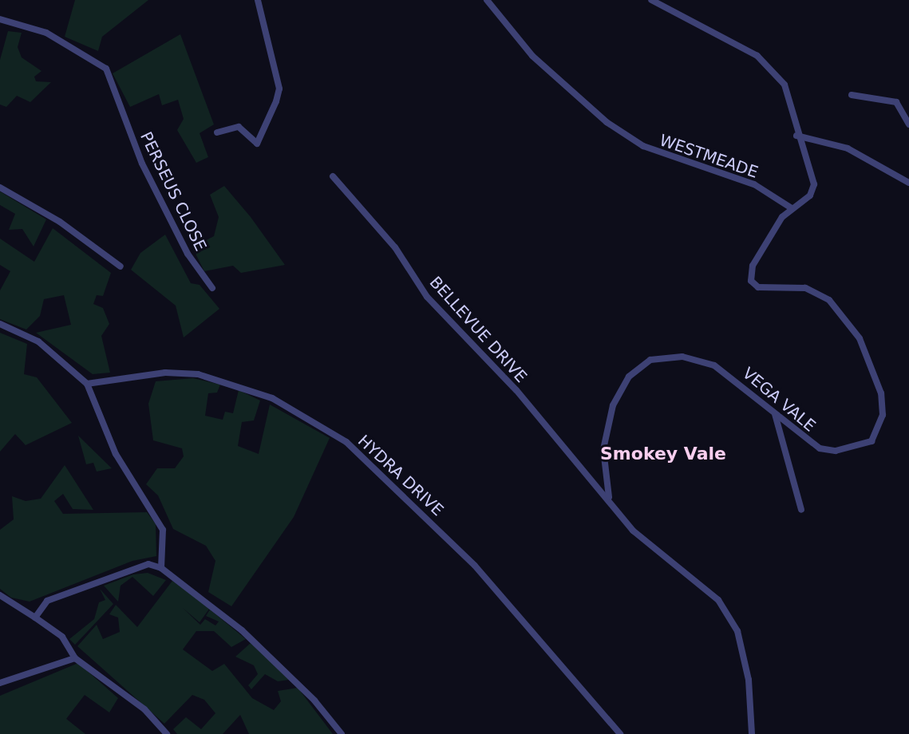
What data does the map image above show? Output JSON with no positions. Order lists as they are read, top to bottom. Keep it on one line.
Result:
{"streets":{"street":["WESTMEADE","PERSEUS CLOSE","BELLEVUE DRIVE","VEGA VALE","HYDRA DRIVE"]},"crossings":[["WESTMEADE","VEGA VALE"],["BELLEVUE DRIVE","VEGA VALE"]],"districts":["Smokey Vale"]}
